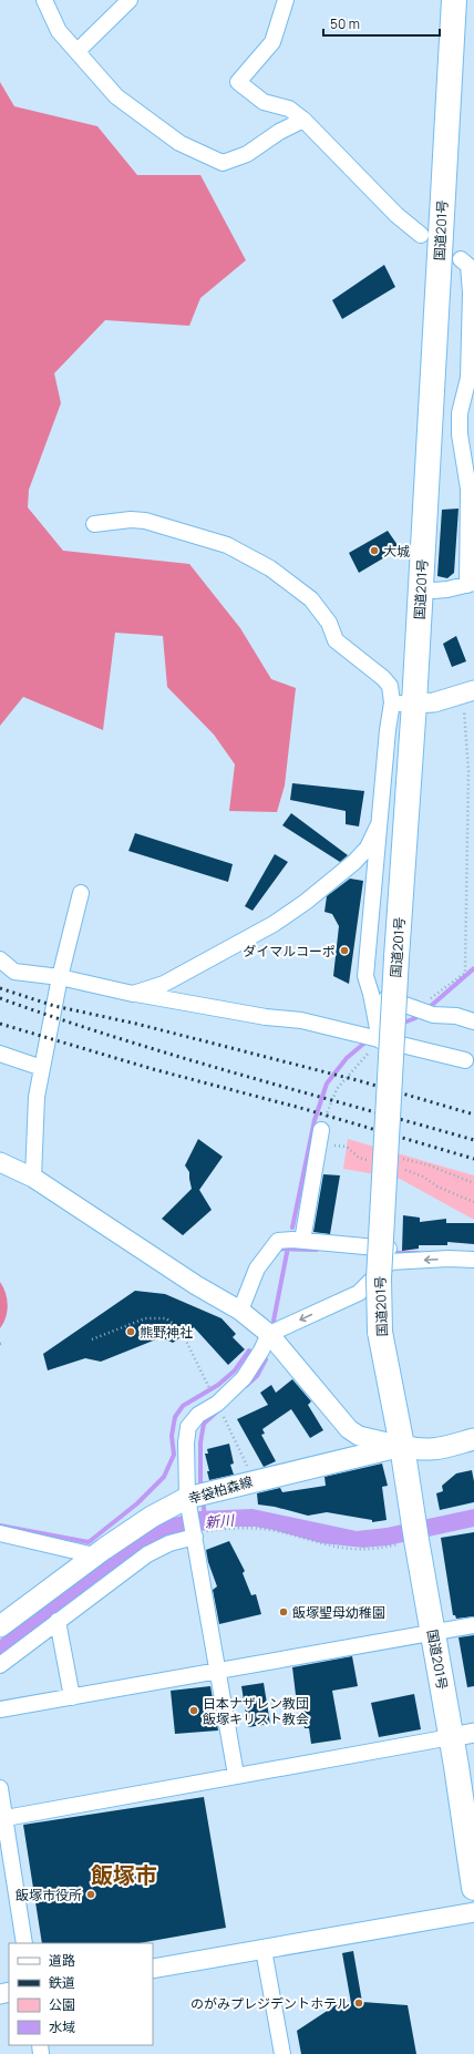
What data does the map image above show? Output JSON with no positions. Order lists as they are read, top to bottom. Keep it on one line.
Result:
{"streets":{"highway":["国道201号"],"main road":["幸袋柏森線"]},"crossings":[["国道201号","幸袋柏森線"]],"districts":["飯塚市"],"water":["新川"],"places":["大城","ダイマルコーポ","熊野神社","飯塚聖母幼稚園","日本ナザレン教団 飯塚キリスト教会","飯塚市役所","のがみプレジデントホテル"],"legend":["道路","鉄道","公園","水域"],"scale_bar":"50 m"}
